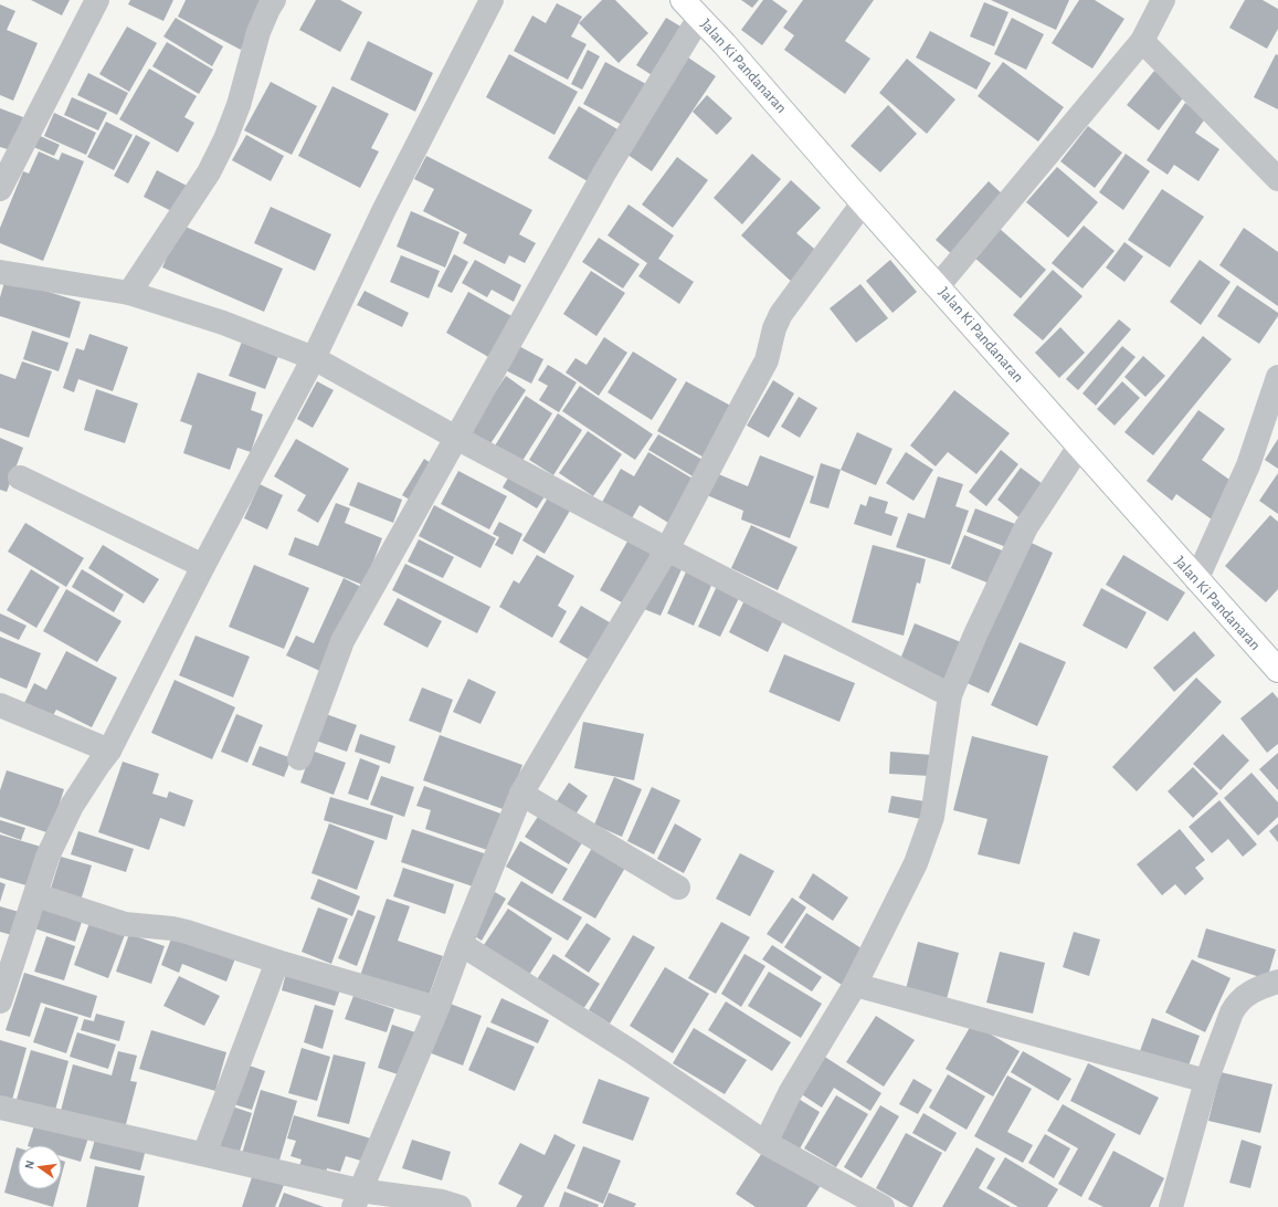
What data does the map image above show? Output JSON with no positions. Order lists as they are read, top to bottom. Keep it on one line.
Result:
{"streets":{"main road":["Jalan Ki Pandanaran"]},"north":"left"}
